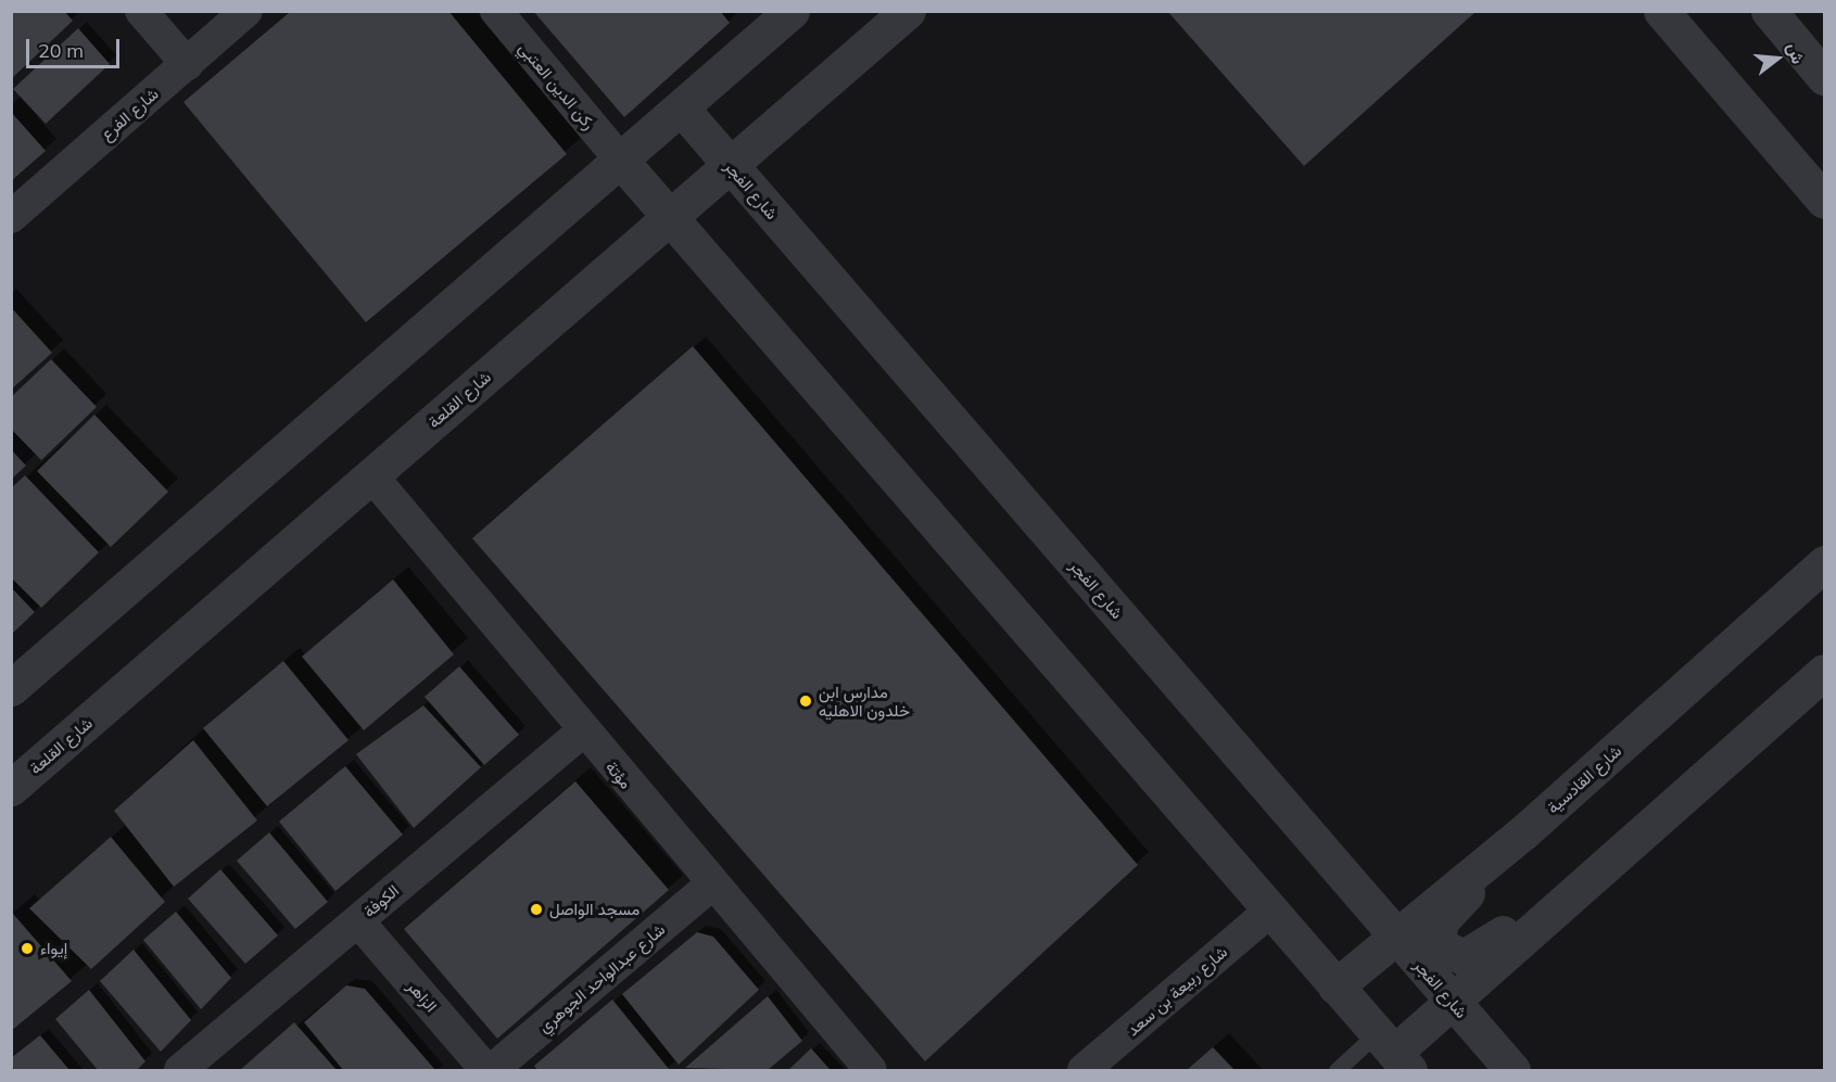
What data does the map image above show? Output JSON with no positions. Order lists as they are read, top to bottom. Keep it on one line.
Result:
{"streets":{"street":["ركن الدين العتبي","شارع الفرع","شارع الفجر","شارع القلعة","مؤتة","شارع القادسية","الكوفة","شارع عبدالواحد الجوهري","شارع ربيعة بن سعد","الزاهر"]},"crossings":[["شارع الفجر","شارع القلعة"],["شارع الفجر","شارع القادسية"],["شارع القلعة","مؤتة"],["مؤتة","الكوفة"],["مؤتة","شارع عبدالواحد الجوهري"],["الكوفة","الزاهر"]],"places":["مدارس ابن خلدون الاهليه","مسجد الواصل","إيواء"],"scale_bar":"20 m","north":"right"}
